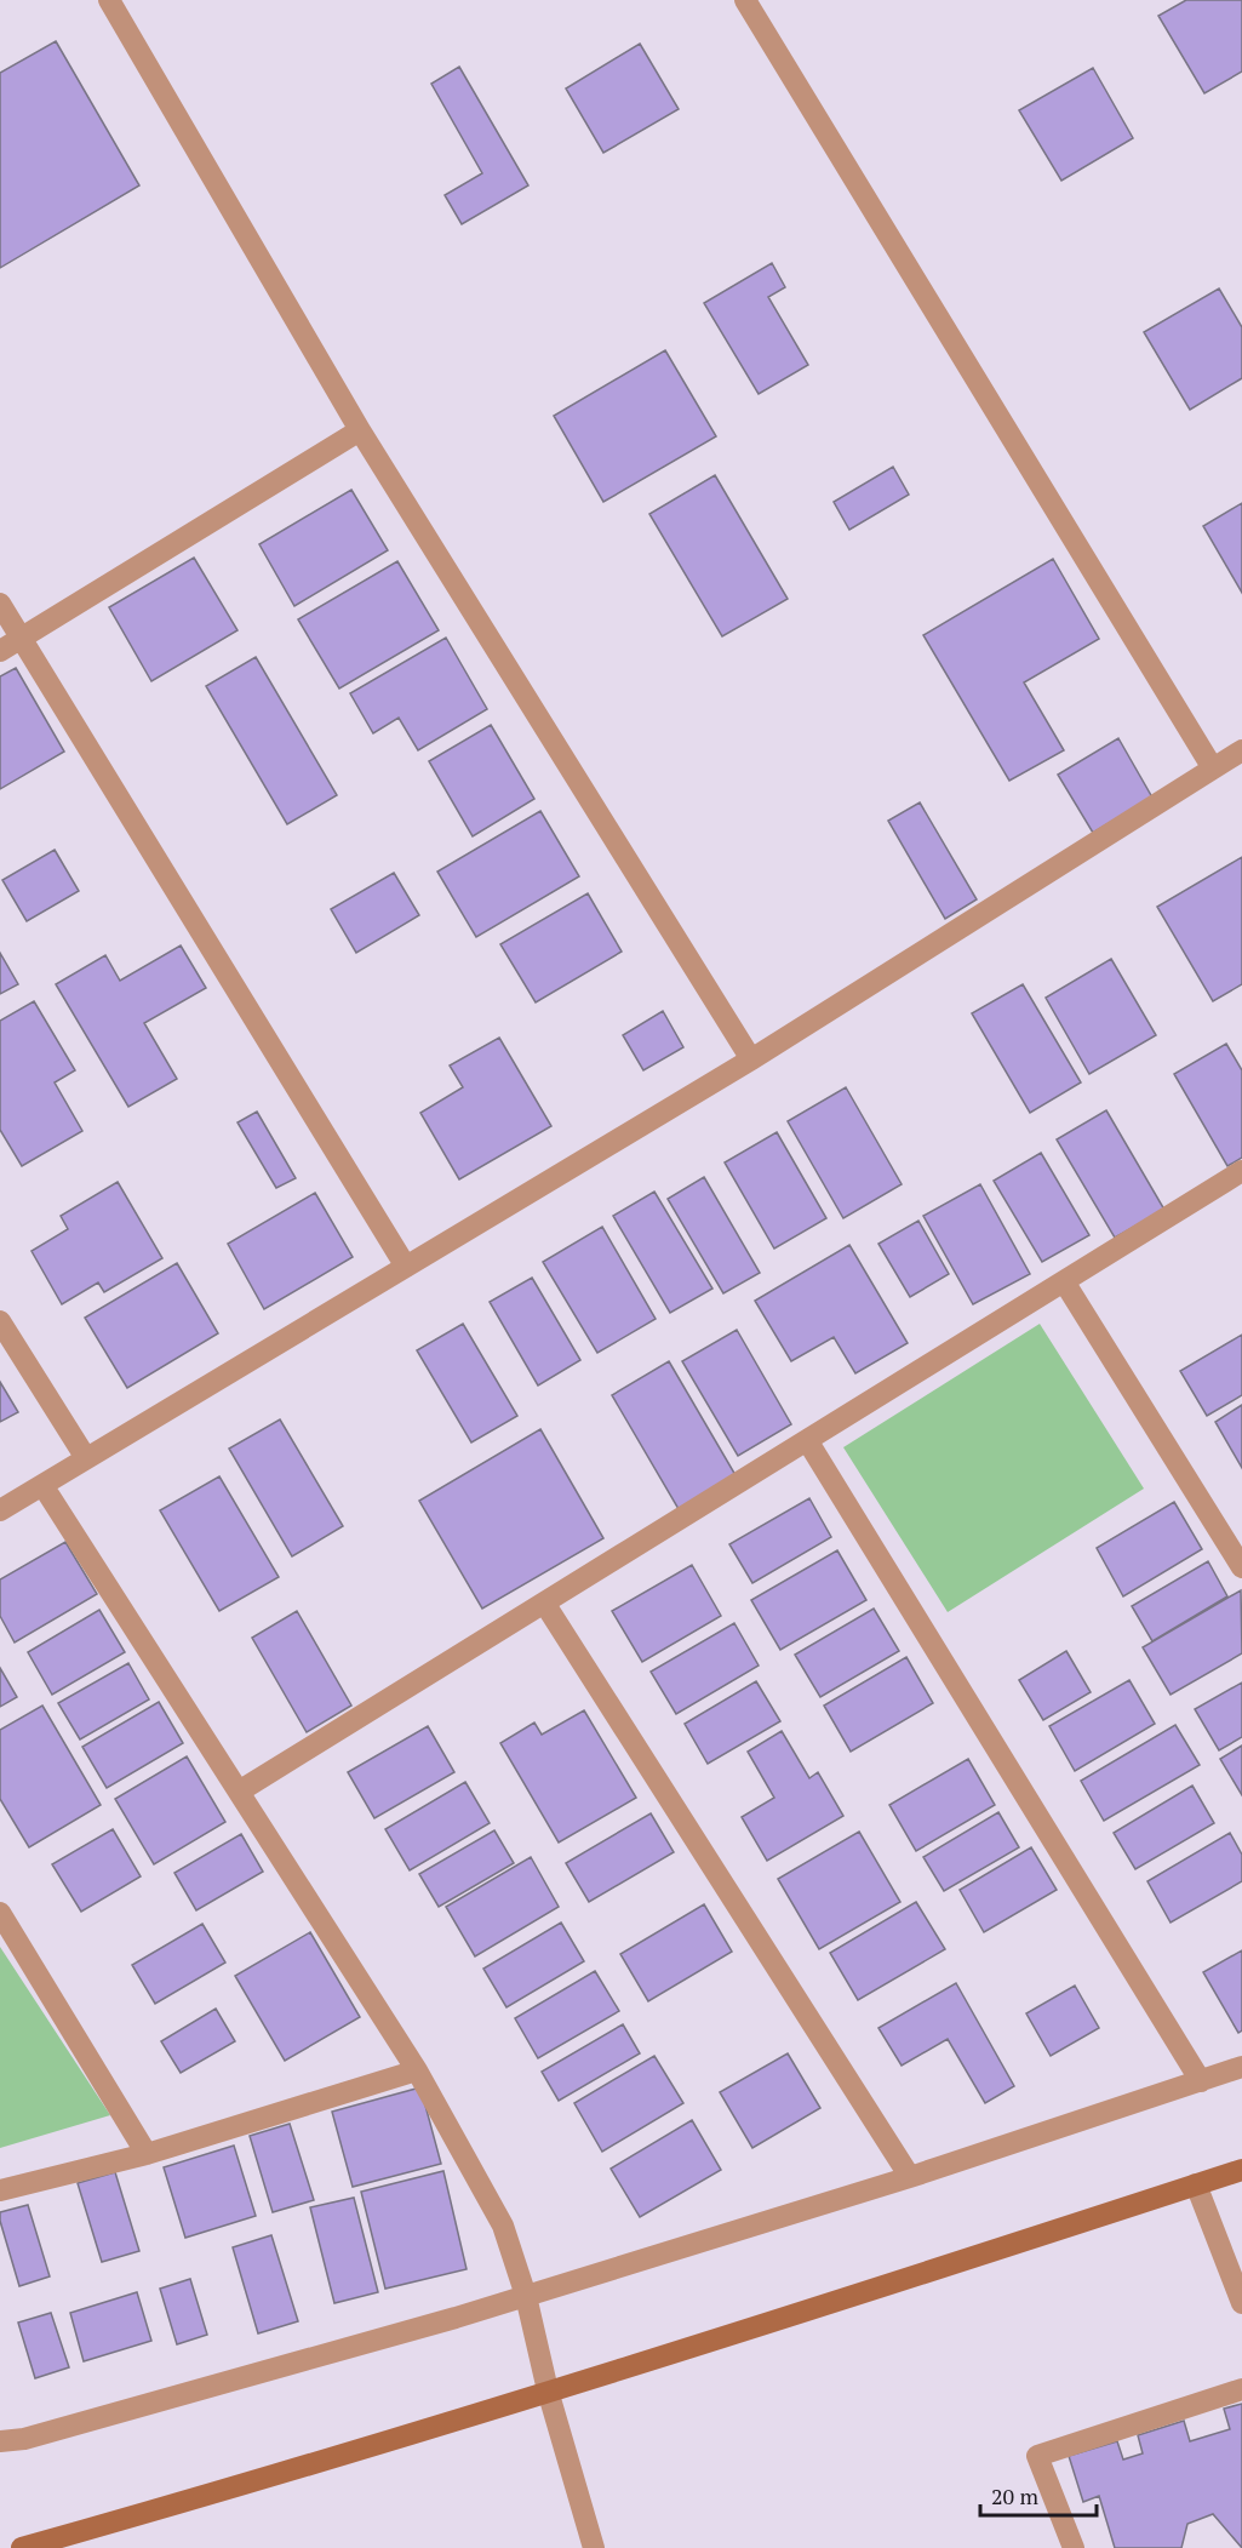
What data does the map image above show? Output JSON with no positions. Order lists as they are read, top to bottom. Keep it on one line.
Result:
{"scale_bar":"20 m"}
